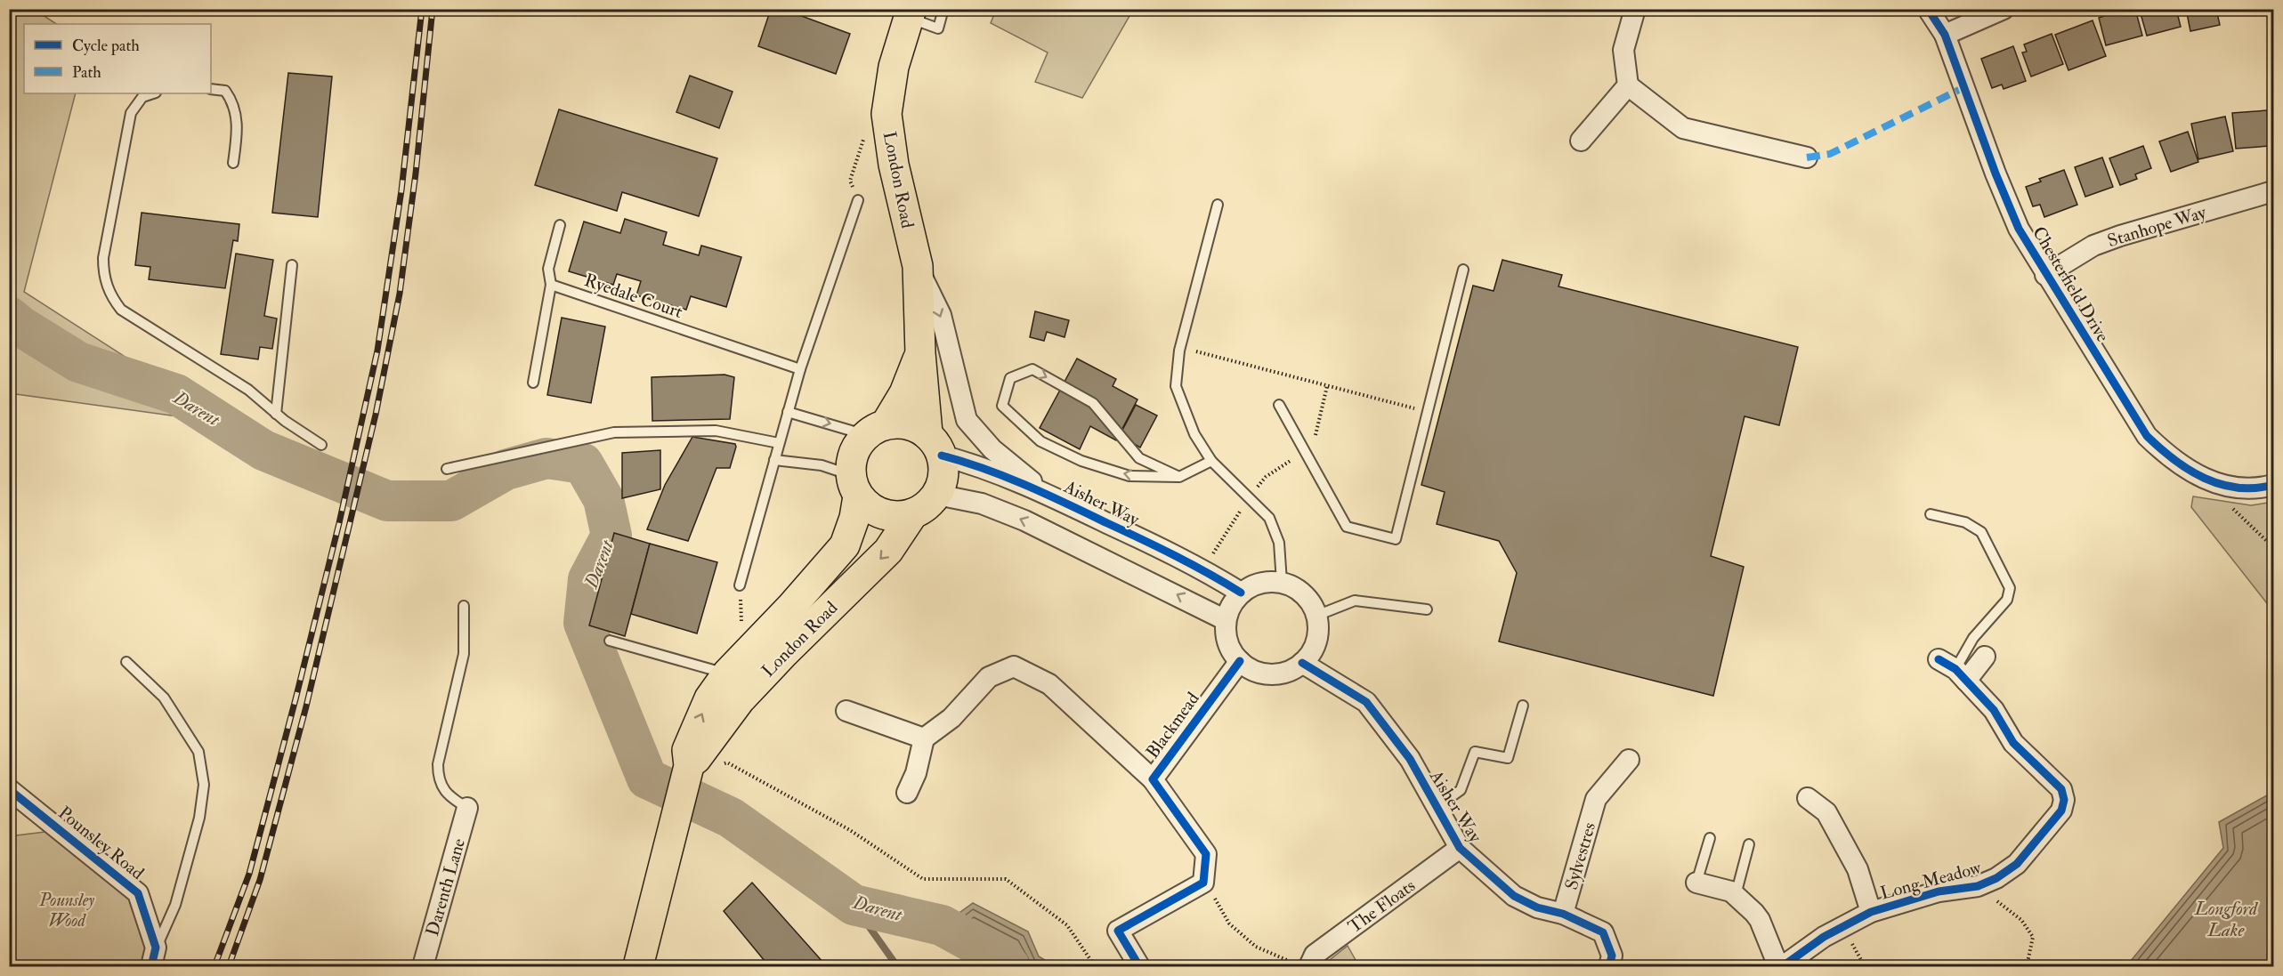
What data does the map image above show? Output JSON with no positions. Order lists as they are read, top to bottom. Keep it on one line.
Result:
{"streets":{"main road":["London Road"],"street":["Stanhope Way","Chesterfield Drive","Aisher Way","Blackmead","Pounsley Road","Sylvestres","Long Meadow","Darenth Lane","The Floats"],"lane":["Ryedale Court"]},"crossings":[["London Road","Aisher Way"],["Stanhope Way","Chesterfield Drive"],["Aisher Way","Blackmead"],["Aisher Way","Sylvestres"],["Aisher Way","The Floats"]],"water":["Darent","Longford Lake"],"parks":["Pounsley Wood"],"legend":["Cycle path","Path"]}
